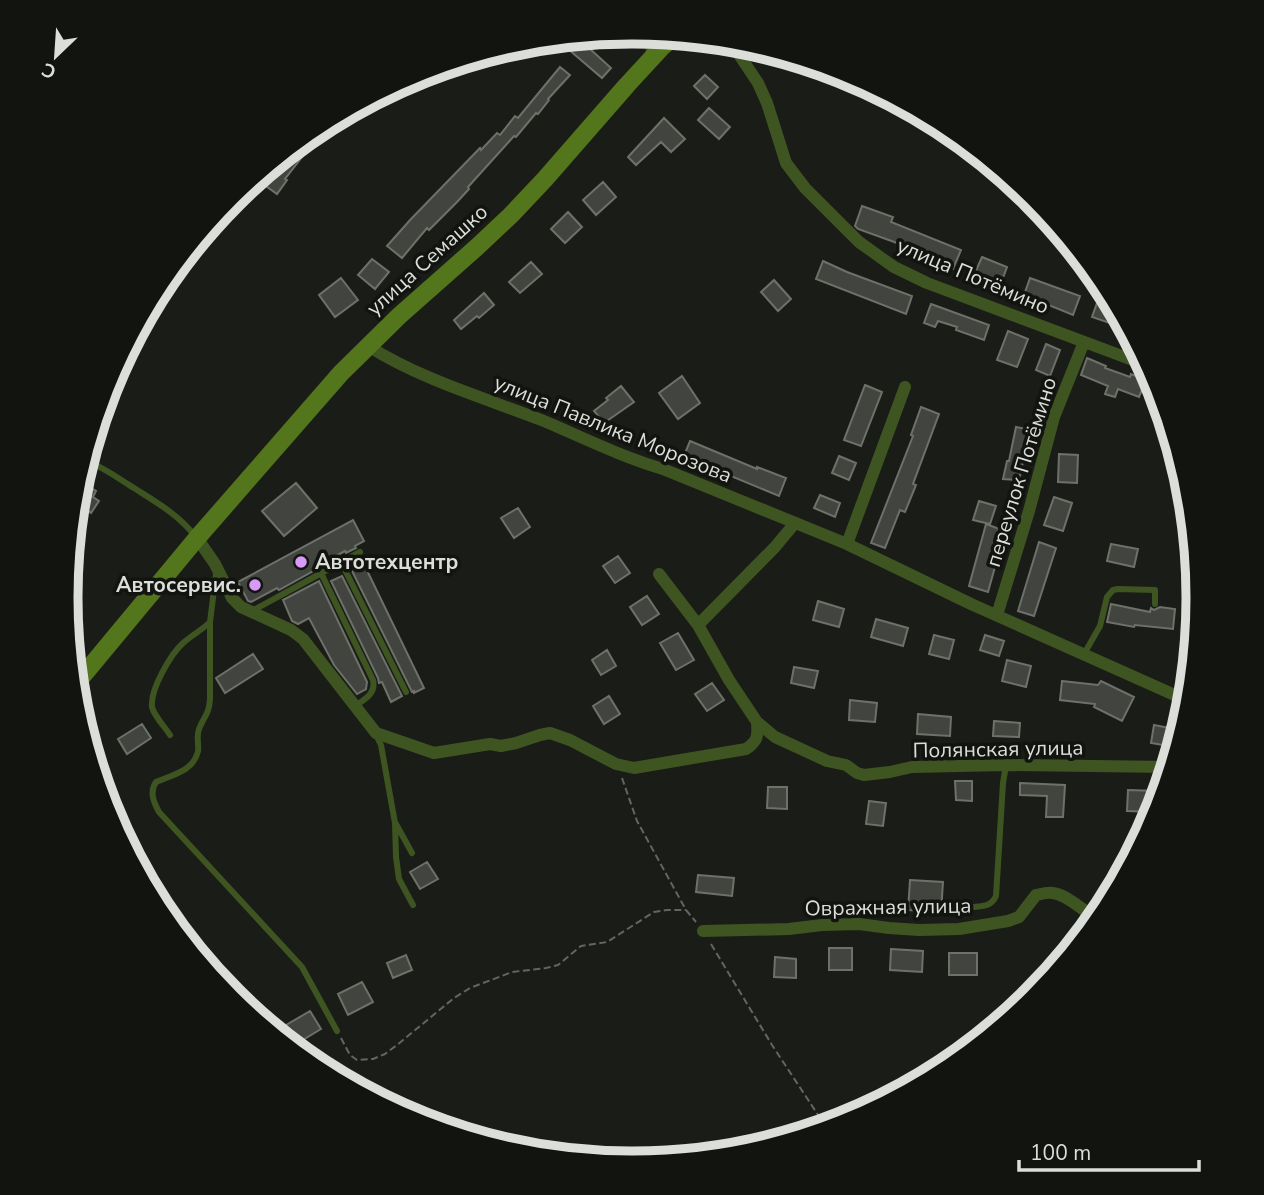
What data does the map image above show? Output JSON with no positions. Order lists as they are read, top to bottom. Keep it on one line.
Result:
{"streets":{"main road":["улица Семашко"],"street":["улица Потёмино","улица Павлика Морозова","переулок Потёмино","Полянская улица","Овражная улица"]},"crossings":[["улица Семашко","улица Павлика Морозова"],["улица Потёмино","переулок Потёмино"],["улица Павлика Морозова","переулок Потёмино"]],"places":["Автотехцентр","Автосервис."],"scale_bar":"100 m","north":"bottom left"}
